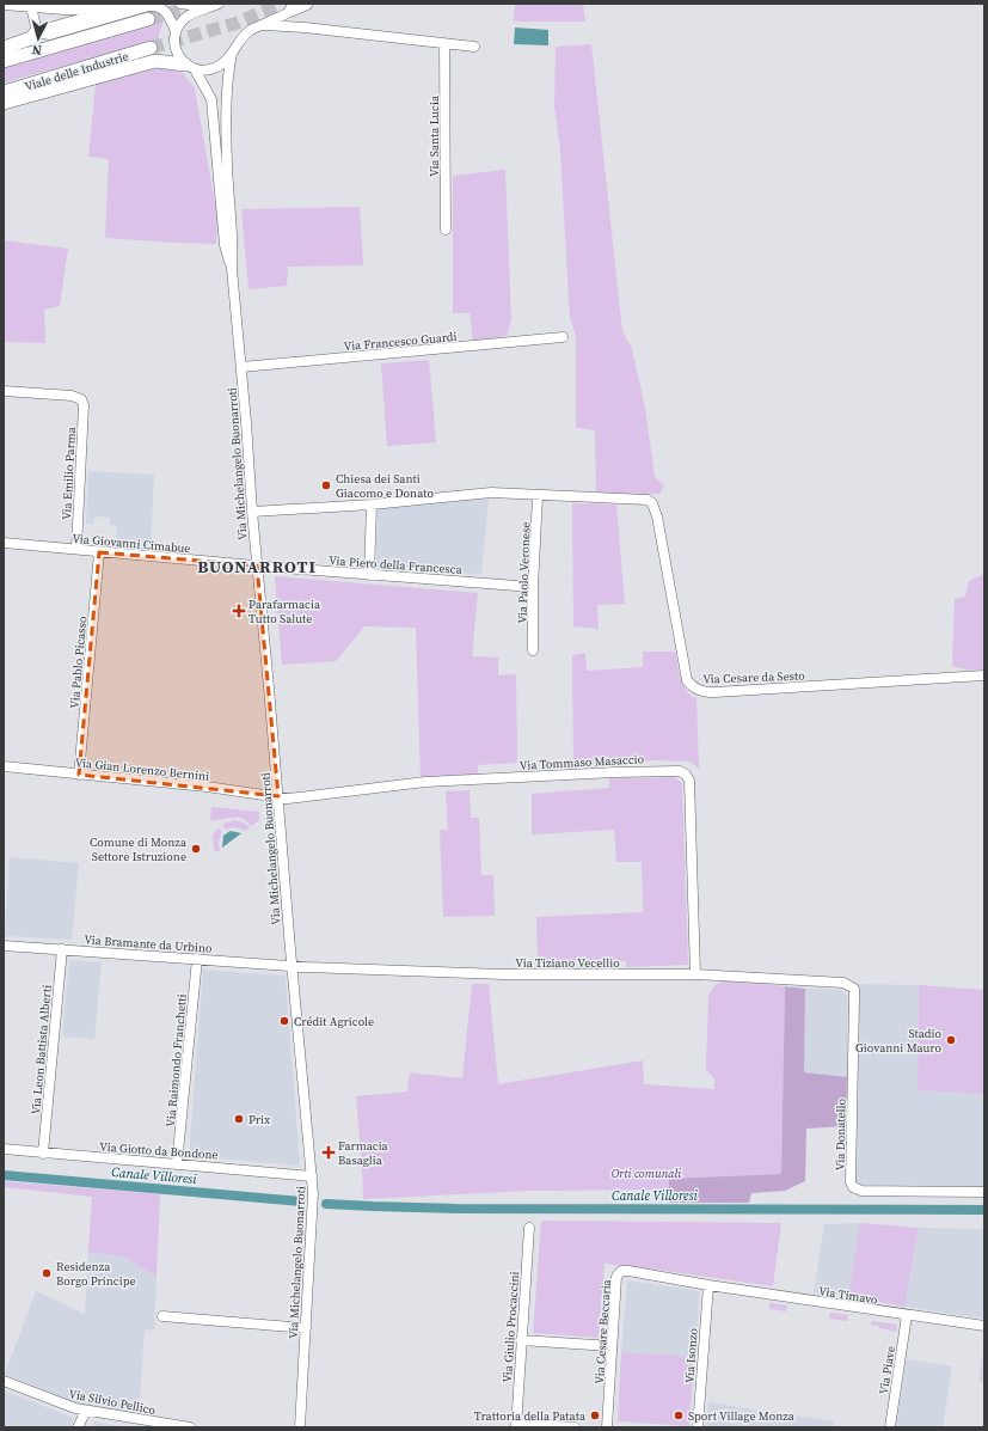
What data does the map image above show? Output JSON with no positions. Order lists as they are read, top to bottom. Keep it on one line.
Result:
{"streets":{"main road":["Viale delle Industrie"],"street":["Via Santa Lucia","Via Francesco Guardi","Via Michelangelo Buonarroti","Via Emilio Parma","Via Giovanni Cimabue","Via Piero della Francesca","Via Paolo Veronese","Via Pablo Picasso","Via Cesare da Sesto","Via Tommaso Masaccio","Via Gian Lorenzo Bernini","Via Bramante da Urbino","Via Tiziano Vecellio","Via Leon Battista Alberti","Via Raimondo Franchetti","Via Donatello","Via Giotto da Bondone","Via Timavo","Via Giulio Procaccini","Via Cesare Beccaria","Via Isonzo","Via Piave","Via Silvio Pellico"]},"crossings":[["Via Francesco Guardi","Via Michelangelo Buonarroti"],["Via Michelangelo Buonarroti","Via Giovanni Cimabue"],["Via Michelangelo Buonarroti","Via Piero della Francesca"],["Via Michelangelo Buonarroti","Via Tommaso Masaccio"],["Via Michelangelo Buonarroti","Via Gian Lorenzo Bernini"],["Via Michelangelo Buonarroti","Via Bramante da Urbino"],["Via Michelangelo Buonarroti","Via Tiziano Vecellio"],["Via Michelangelo Buonarroti","Via Giotto da Bondone"],["Via Emilio Parma","Via Giovanni Cimabue"],["Via Giovanni Cimabue","Via Piero della Francesca"],["Via Giovanni Cimabue","Via Pablo Picasso"],["Via Piero della Francesca","Via Paolo Veronese"],["Via Paolo Veronese","Via Cesare da Sesto"],["Via Pablo Picasso","Via Gian Lorenzo Bernini"],["Via Tommaso Masaccio","Via Gian Lorenzo Bernini"],["Via Tommaso Masaccio","Via Tiziano Vecellio"],["Via Bramante da Urbino","Via Tiziano Vecellio"],["Via Bramante da Urbino","Via Leon Battista Alberti"],["Via Bramante da Urbino","Via Raimondo Franchetti"],["Via Tiziano Vecellio","Via Donatello"],["Via Leon Battista Alberti","Via Giotto da Bondone"],["Via Raimondo Franchetti","Via Giotto da Bondone"],["Via Timavo","Via Cesare Beccaria"],["Via Timavo","Via Isonzo"],["Via Timavo","Via Piave"],["Via Cesare Beccaria","Via Isonzo"]],"districts":["BUONARROTI"],"water":["Canale Villoresi"],"parks":["Orti comunali"],"places":{"other":["Chiesa dei Santi Giacomo e Donato","Comune di Monza Settore Istruzione","Crédit Agricole","Stadio Giovanni Mauro","Prix","Residenza Borgo Principe","Trattoria della Patata","Sport Village Monza"],"health":["Parafarmacia Tutto Salute","Farmacia Basaglia"]},"north":"bottom"}
